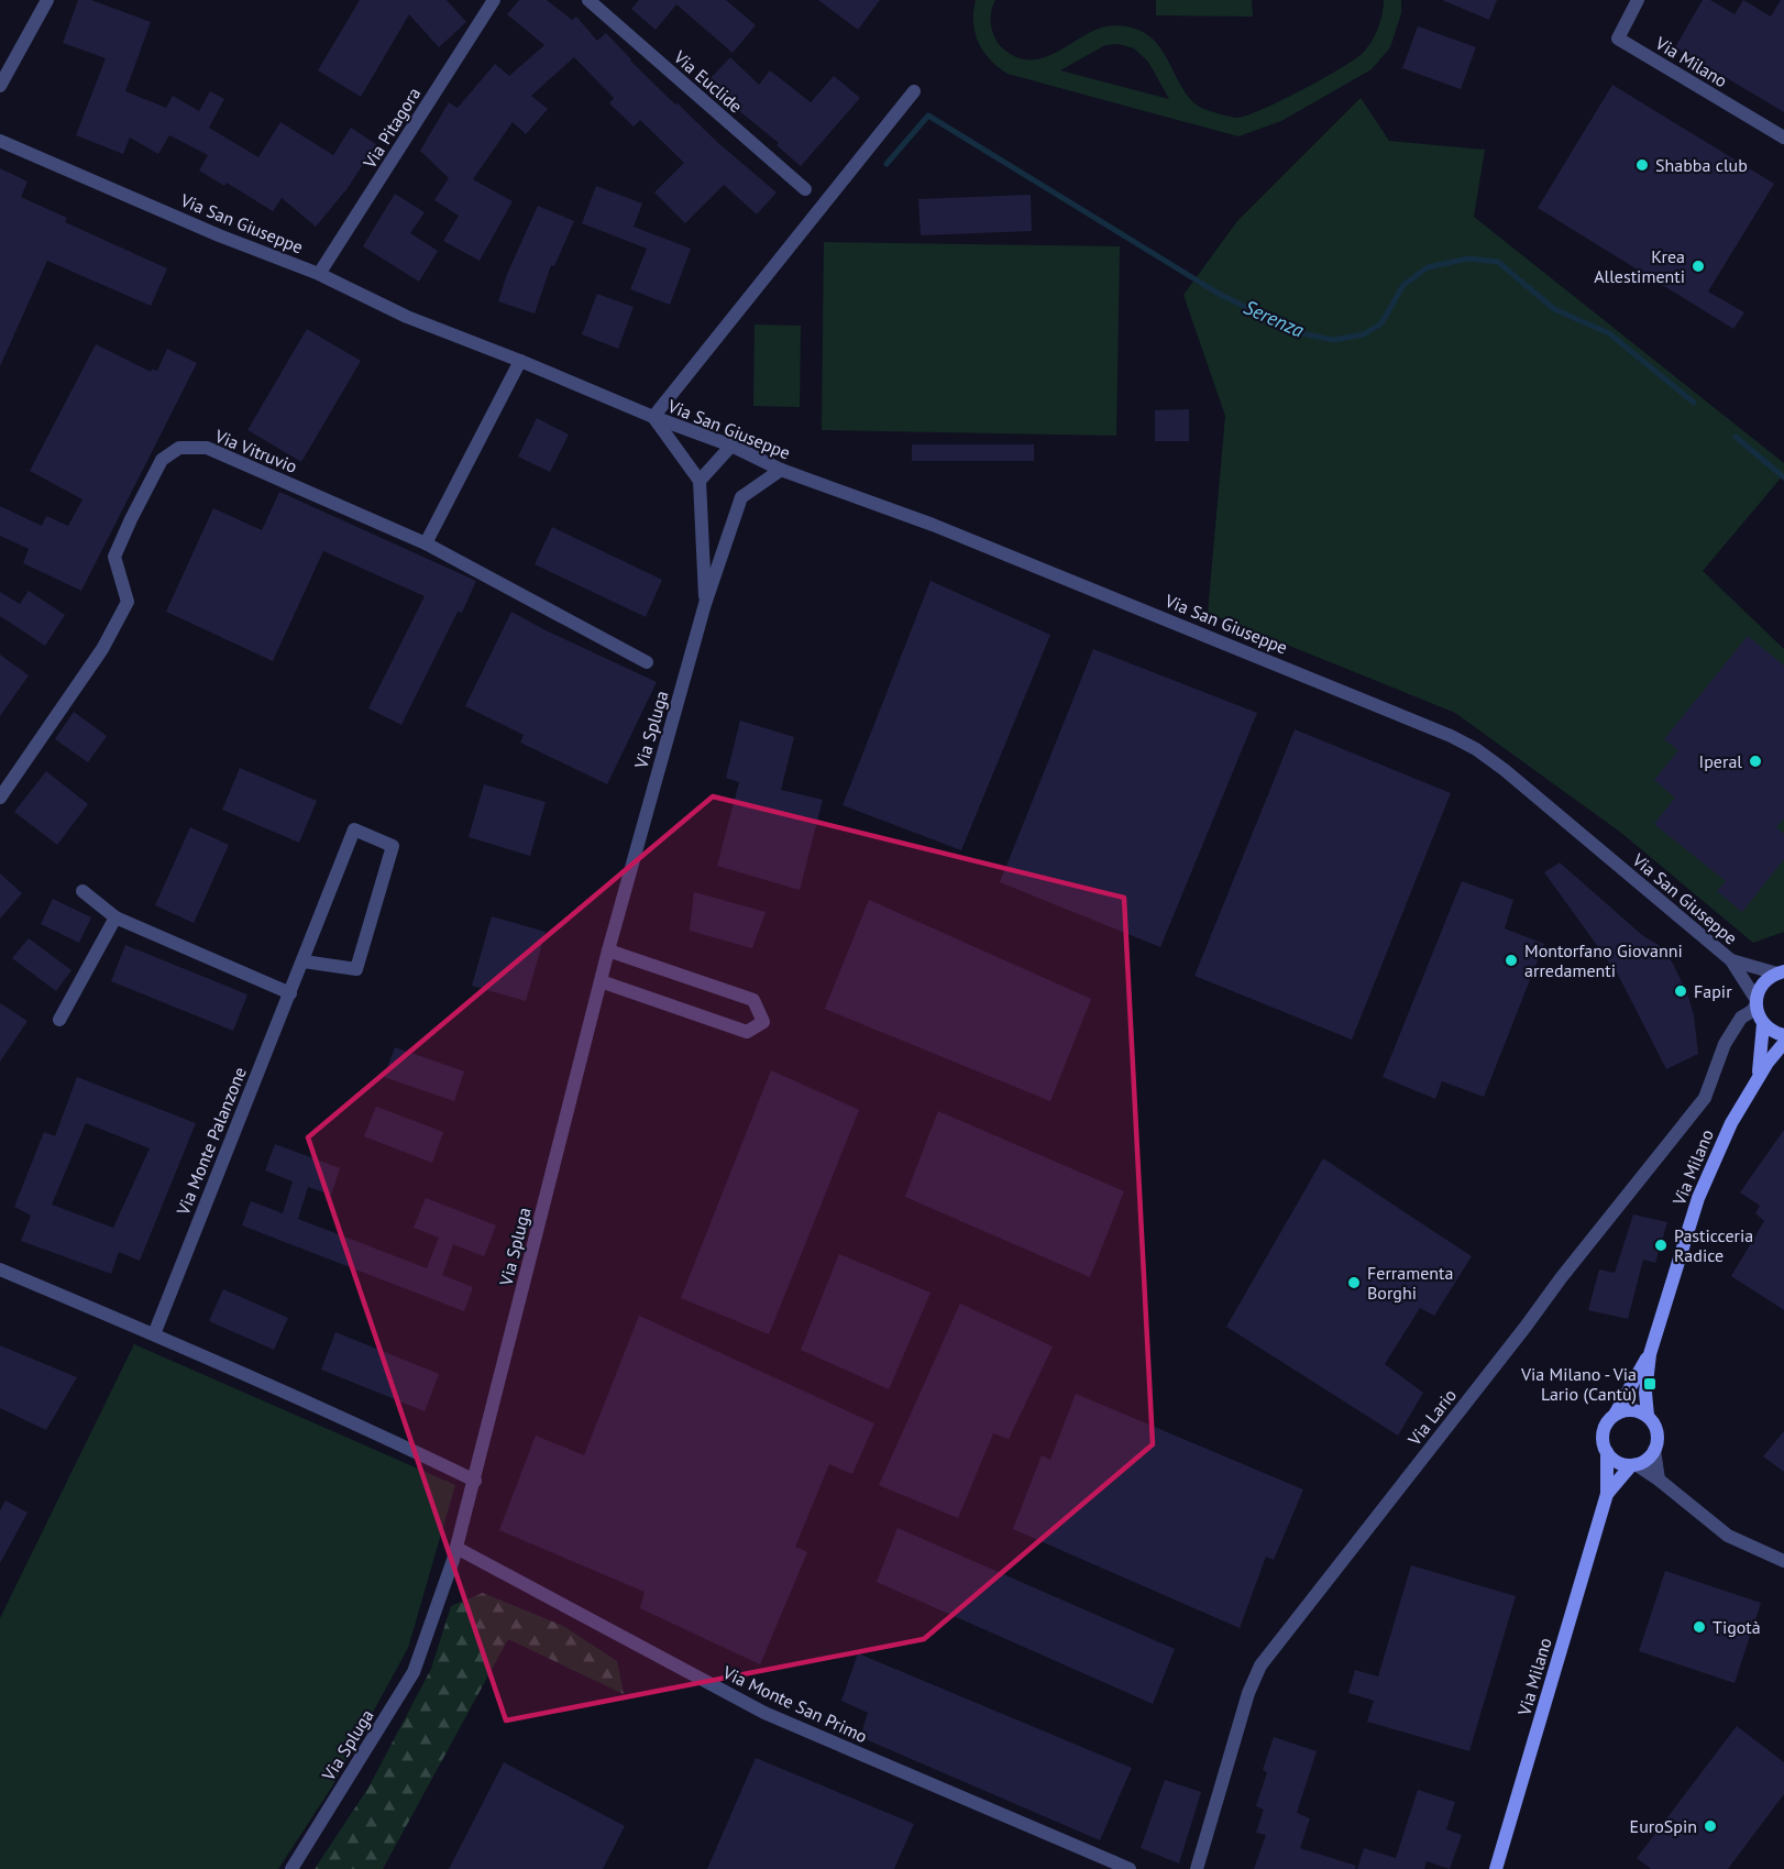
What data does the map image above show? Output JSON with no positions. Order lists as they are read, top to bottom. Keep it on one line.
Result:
{"streets":{"main road":["Via Milano"],"street":["Via Euclide","Via Pitagora","Via San Giuseppe","Via Vitruvio","Via Spluga","Via Monte Palanzone","Via Lario","Via Monte San Primo"]},"crossings":[["Via Milano","Via San Giuseppe"],["Via Milano","Via Lario"],["Via Pitagora","Via San Giuseppe"],["Via San Giuseppe","Via Spluga"],["Via San Giuseppe","Via Lario"],["Via Spluga","Via Monte San Primo"]],"water":["Serenza"],"places":{"other":["Shabba club","Krea Allestimenti","Iperal","Montorfano Giovanni arredamenti","Fapir","Pasticceria Radice","Ferramenta Borghi","Tigotà","EuroSpin"],"transit":["Via Milano - Via Lario (Cantù)"]}}
